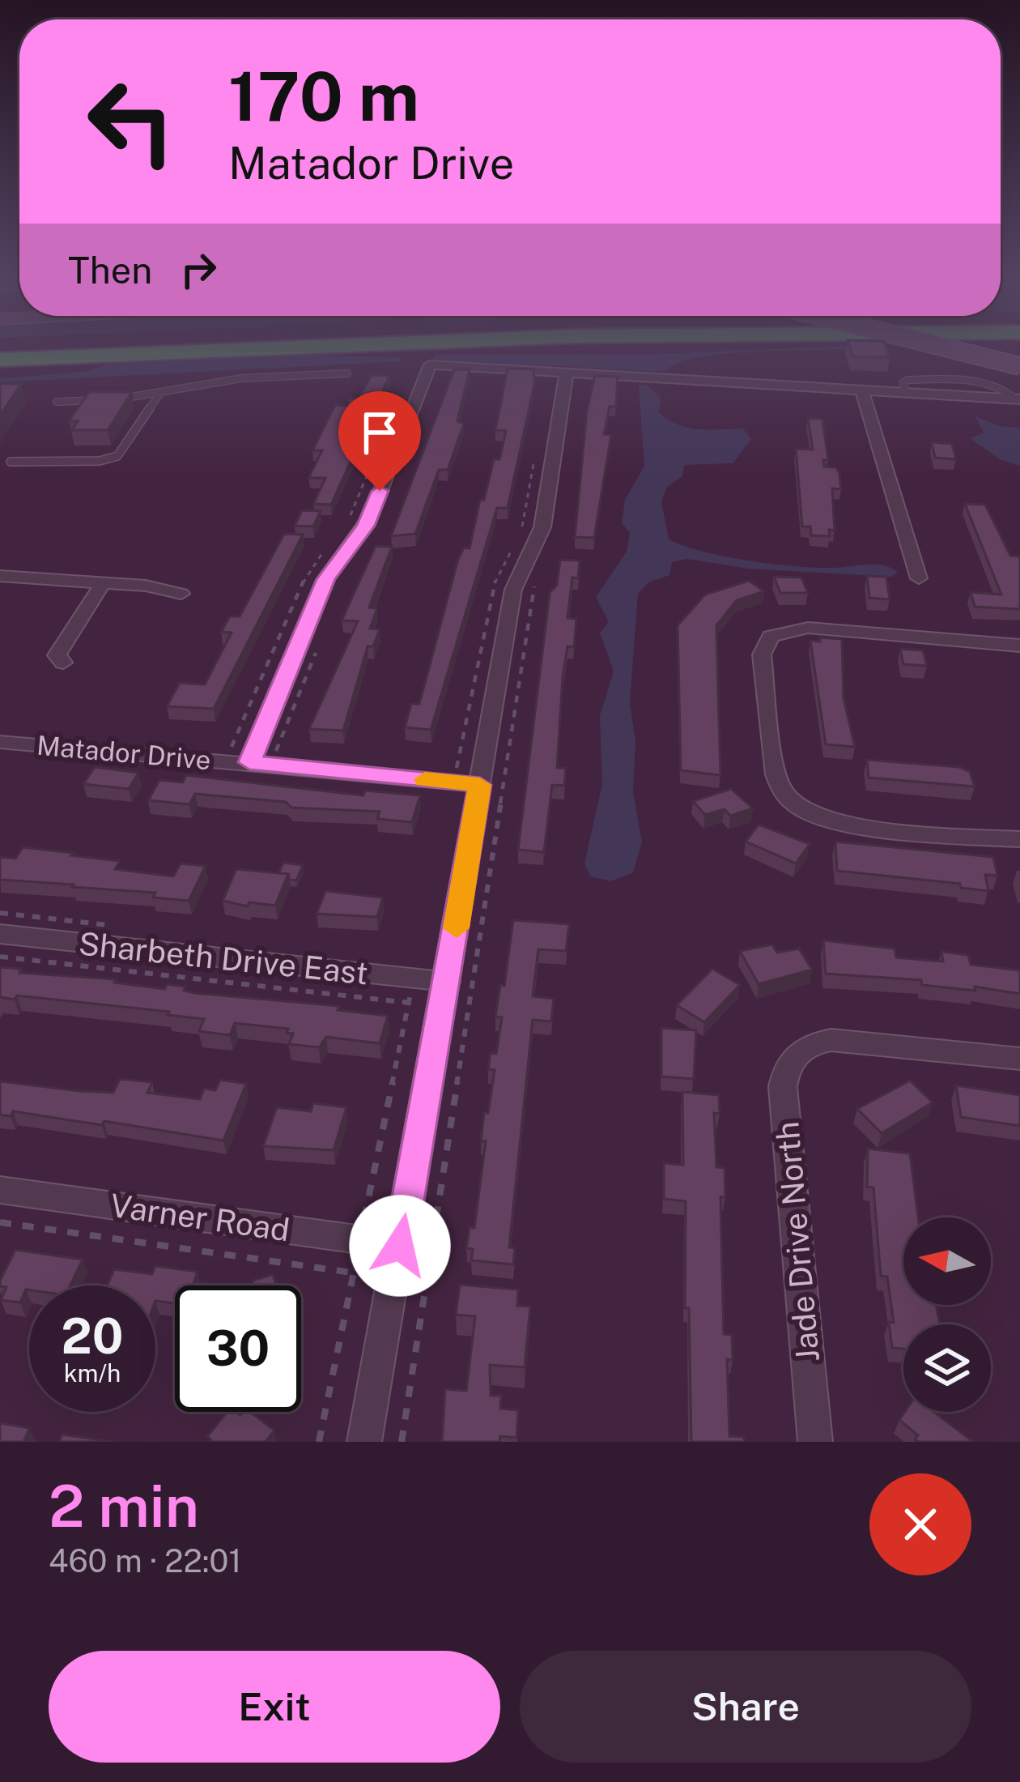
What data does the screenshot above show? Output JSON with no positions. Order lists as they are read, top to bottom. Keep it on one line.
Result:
{"streets":{"street":["Matador Drive","Sharbeth Drive East","Varner Road","Jade Drive North"]},"north":"left","page":{"turn":["170 m","Matador Drive"],"then":"Then","speed":"20 km/h","limit":"30","heading":["2 min","460 m · 22:01"],"buttons":["Exit","Share"]}}
